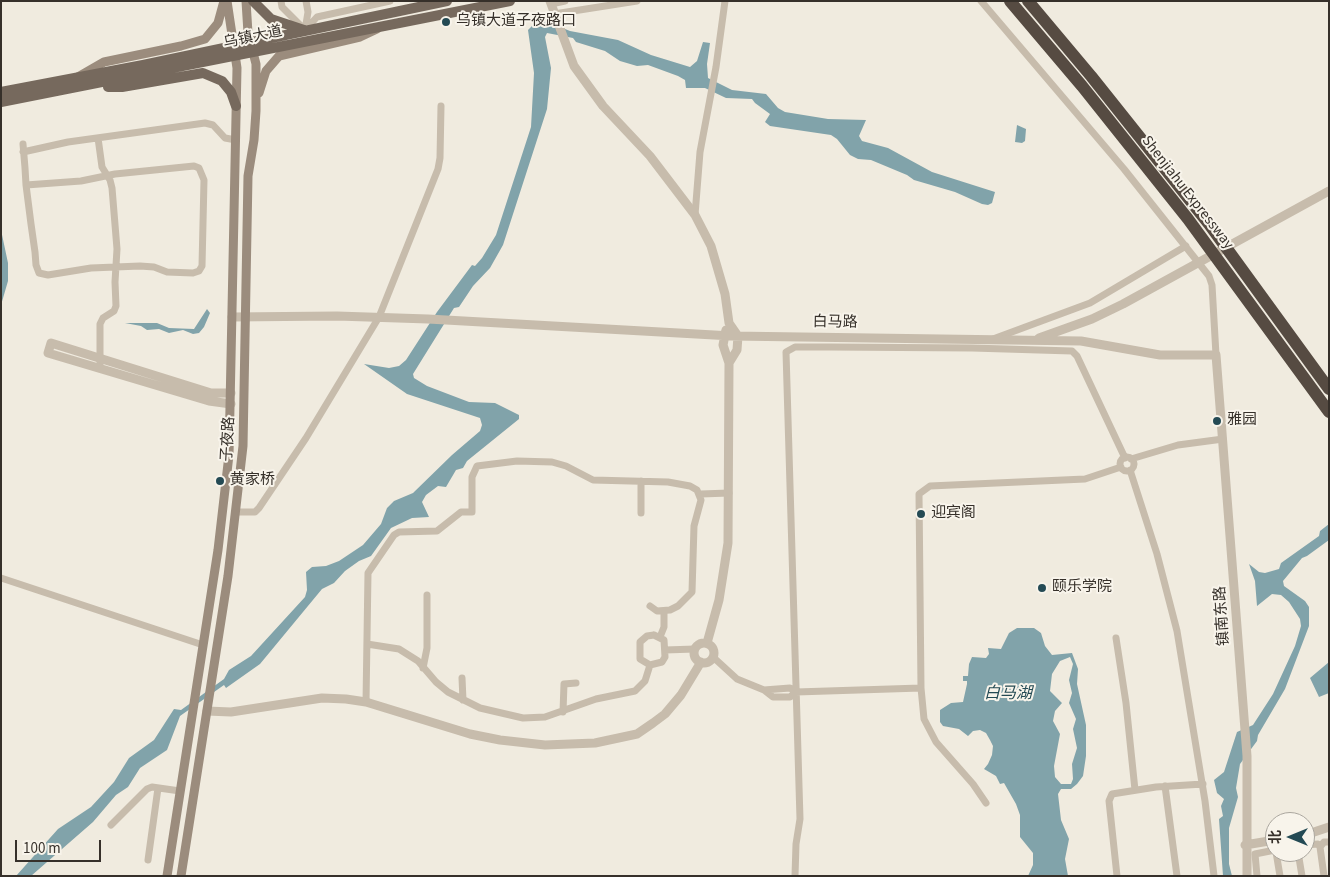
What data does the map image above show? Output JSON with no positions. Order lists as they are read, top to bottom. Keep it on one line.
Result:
{"streets":{"highway":["Shenjiahu Expressway"],"main road":["乌镇大道","子夜路"],"street":["白马路","镇南东路"]},"crossings":[["乌镇大道","子夜路"],["白马路","子夜路"],["白马路","镇南东路"]],"water":["白马湖"],"places":["乌镇大道子夜路口","雅园","黄家桥","迎宾阁","颐乐学院"],"scale_bar":"100 m","north":"left"}
